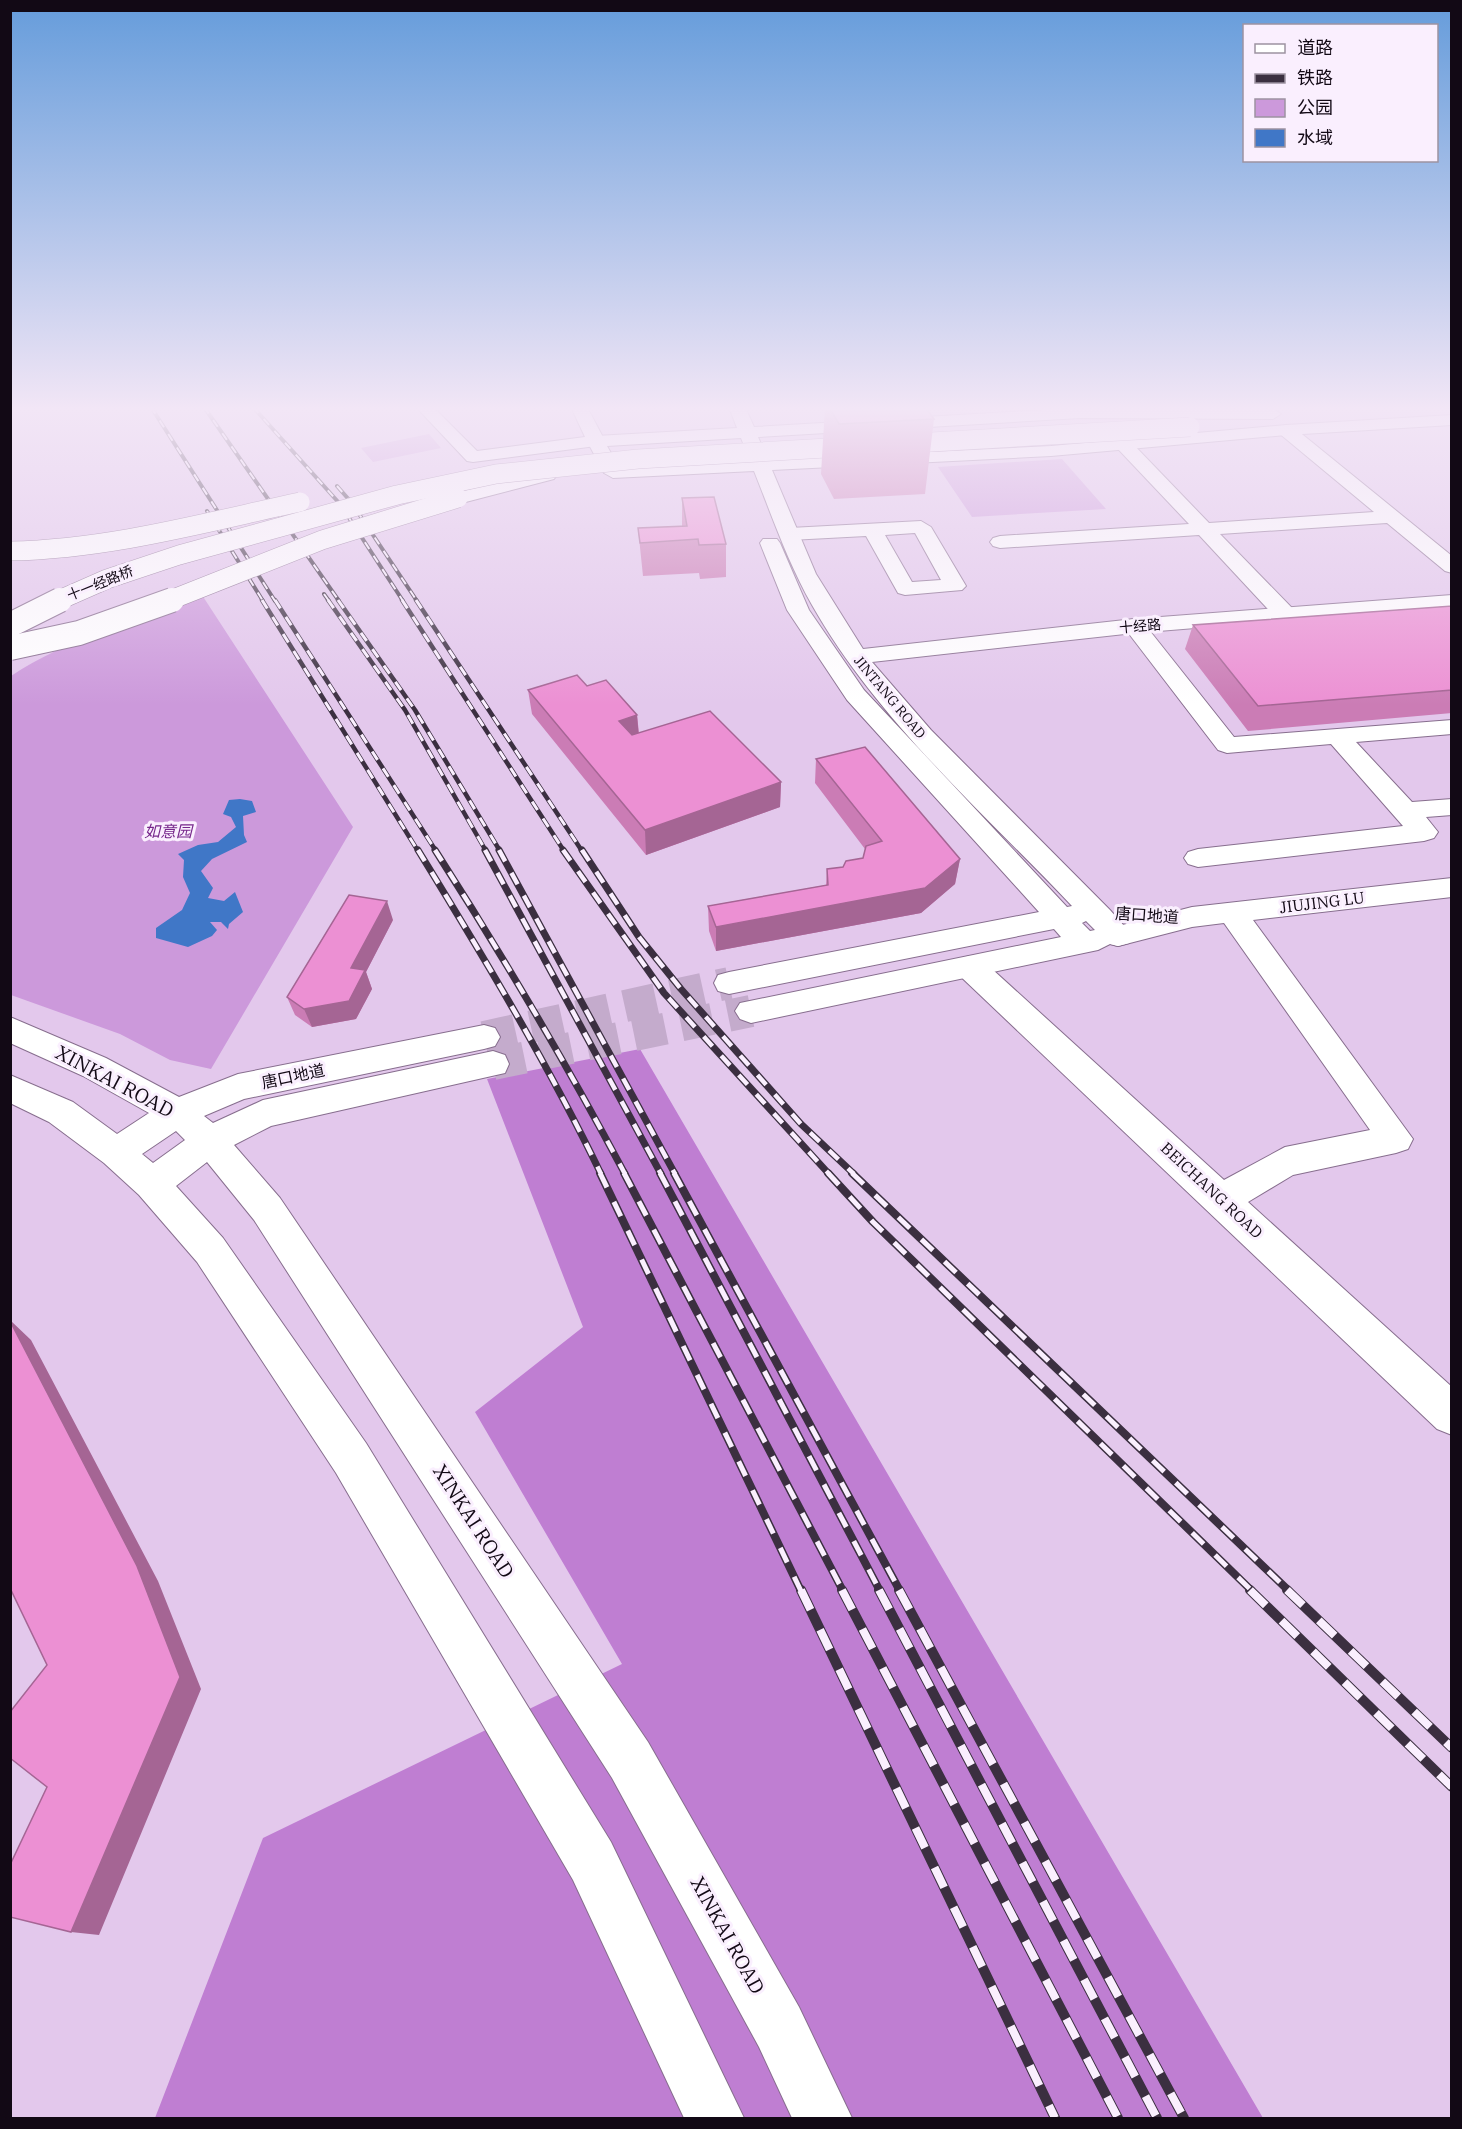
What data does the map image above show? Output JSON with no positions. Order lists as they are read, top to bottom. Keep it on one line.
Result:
{"streets":{"main road":["十一经路桥","十经路","JINTANG ROAD","JIUJING LU","唐口地道","XINKAI ROAD","BEICHANG ROAD"]},"crossings":[["十经路","JINTANG ROAD"],["JINTANG ROAD","唐口地道"],["JIUJING LU","唐口地道"],["唐口地道","XINKAI ROAD"],["唐口地道","BEICHANG ROAD"]],"parks":["如意园"],"legend":["道路","铁路","公园","水域"]}
